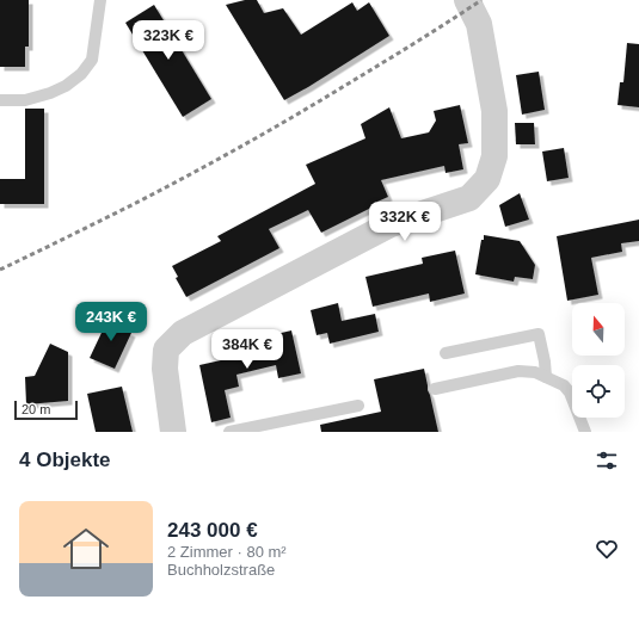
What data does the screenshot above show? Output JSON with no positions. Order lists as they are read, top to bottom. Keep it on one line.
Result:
{"scale_bar":"20 m","north":"top","page":{"price":["323K €","332K €","243K €","384K €"],"scale":"20 m","heading":"4 Objekte","list":[{"name":"243 000 €","note":"2 Zimmer · 80 m² · Buchholzstraße"}]}}
